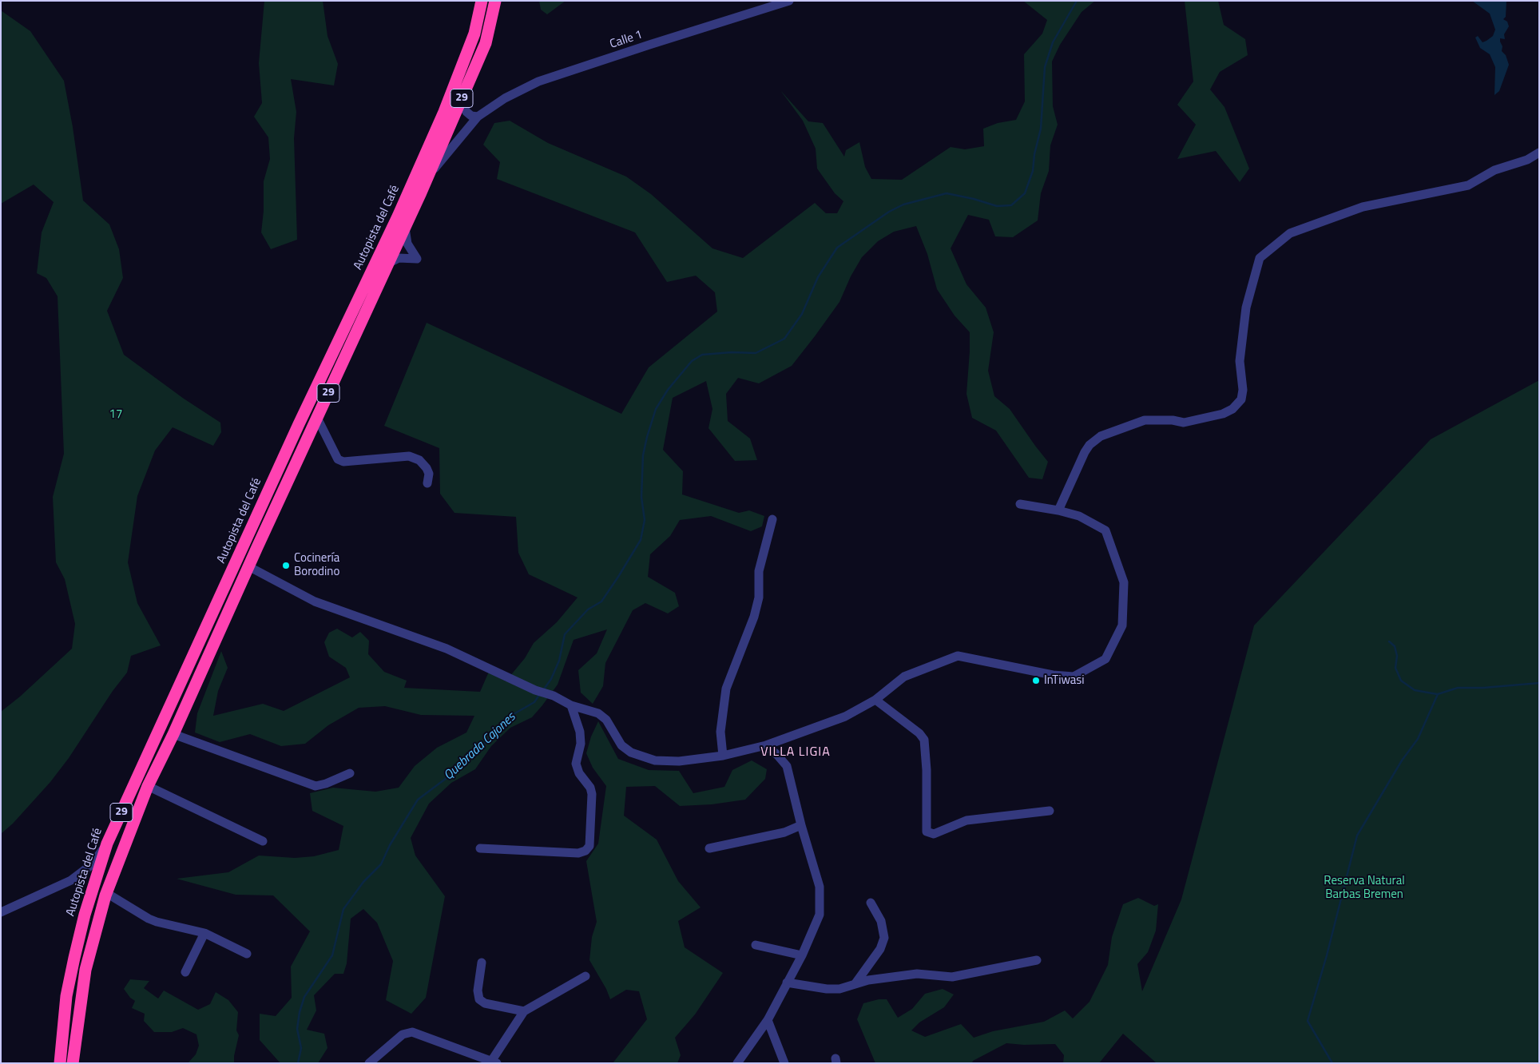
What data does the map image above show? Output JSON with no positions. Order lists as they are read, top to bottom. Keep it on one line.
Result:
{"streets":{"highway":["29","Autopista del Café"],"street":["Calle 1"]},"crossings":[["Calle 1","Autopista del Café"]],"districts":["VILLA LIGIA"],"water":["Quebrada Cajones"],"parks":["17","Reserva Natural Barbas Bremen"],"places":["Cocinería Borodino","InTiwasi"]}
